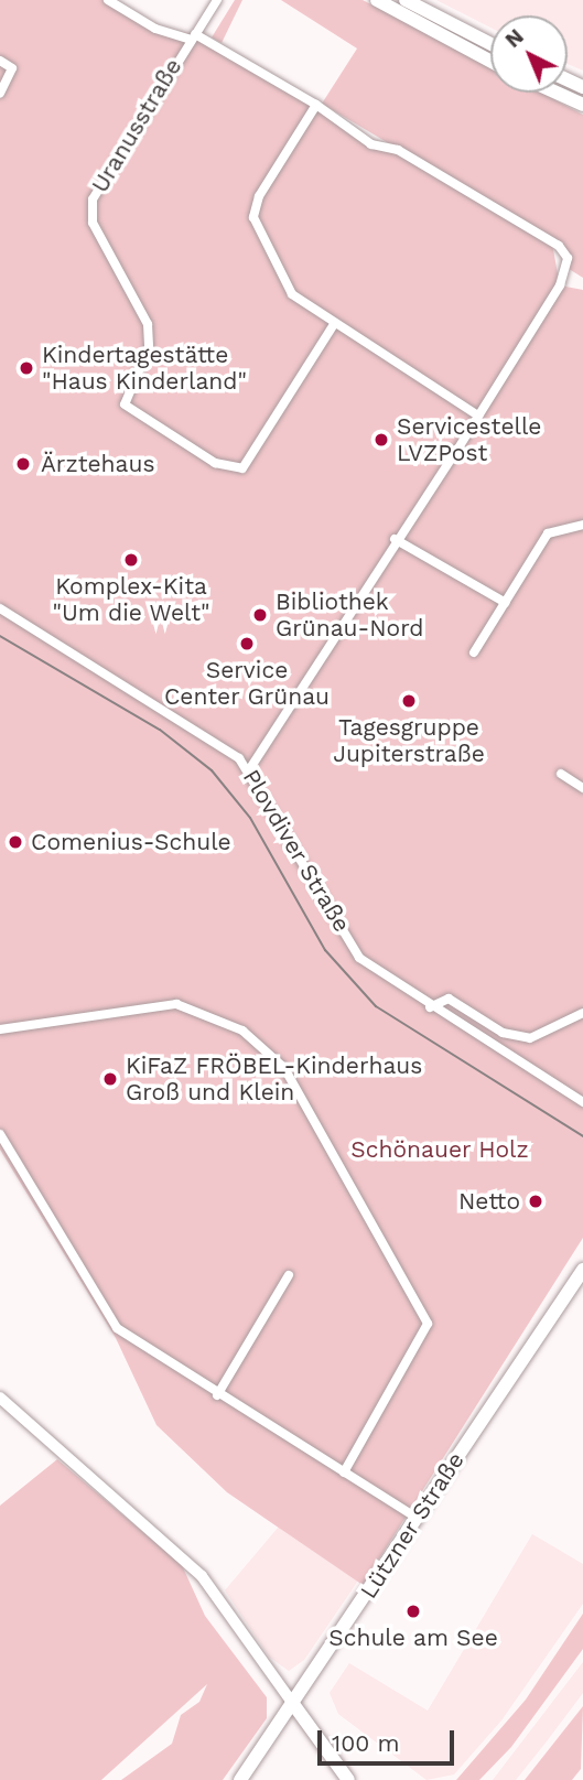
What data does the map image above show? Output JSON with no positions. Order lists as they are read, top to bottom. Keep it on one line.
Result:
{"streets":{"main road":["Lützner Straße"],"street":["Uranusstraße","Plovdiver Straße"]},"parks":["Schönauer Holz"],"places":["Kindertagestätte \"Haus Kinderland\"","Servicestelle LVZPost","Ärztehaus","Komplex-Kita \"Um die Welt\"","Bibliothek Grünau-Nord","Service Center Grünau","Tagesgruppe Jupiterstraße","Comenius-Schule","KiFaZ FRÖBEL-Kinderhaus Groß und Klein","Netto","Schule am See"],"scale_bar":"100 m","north":"top left"}
